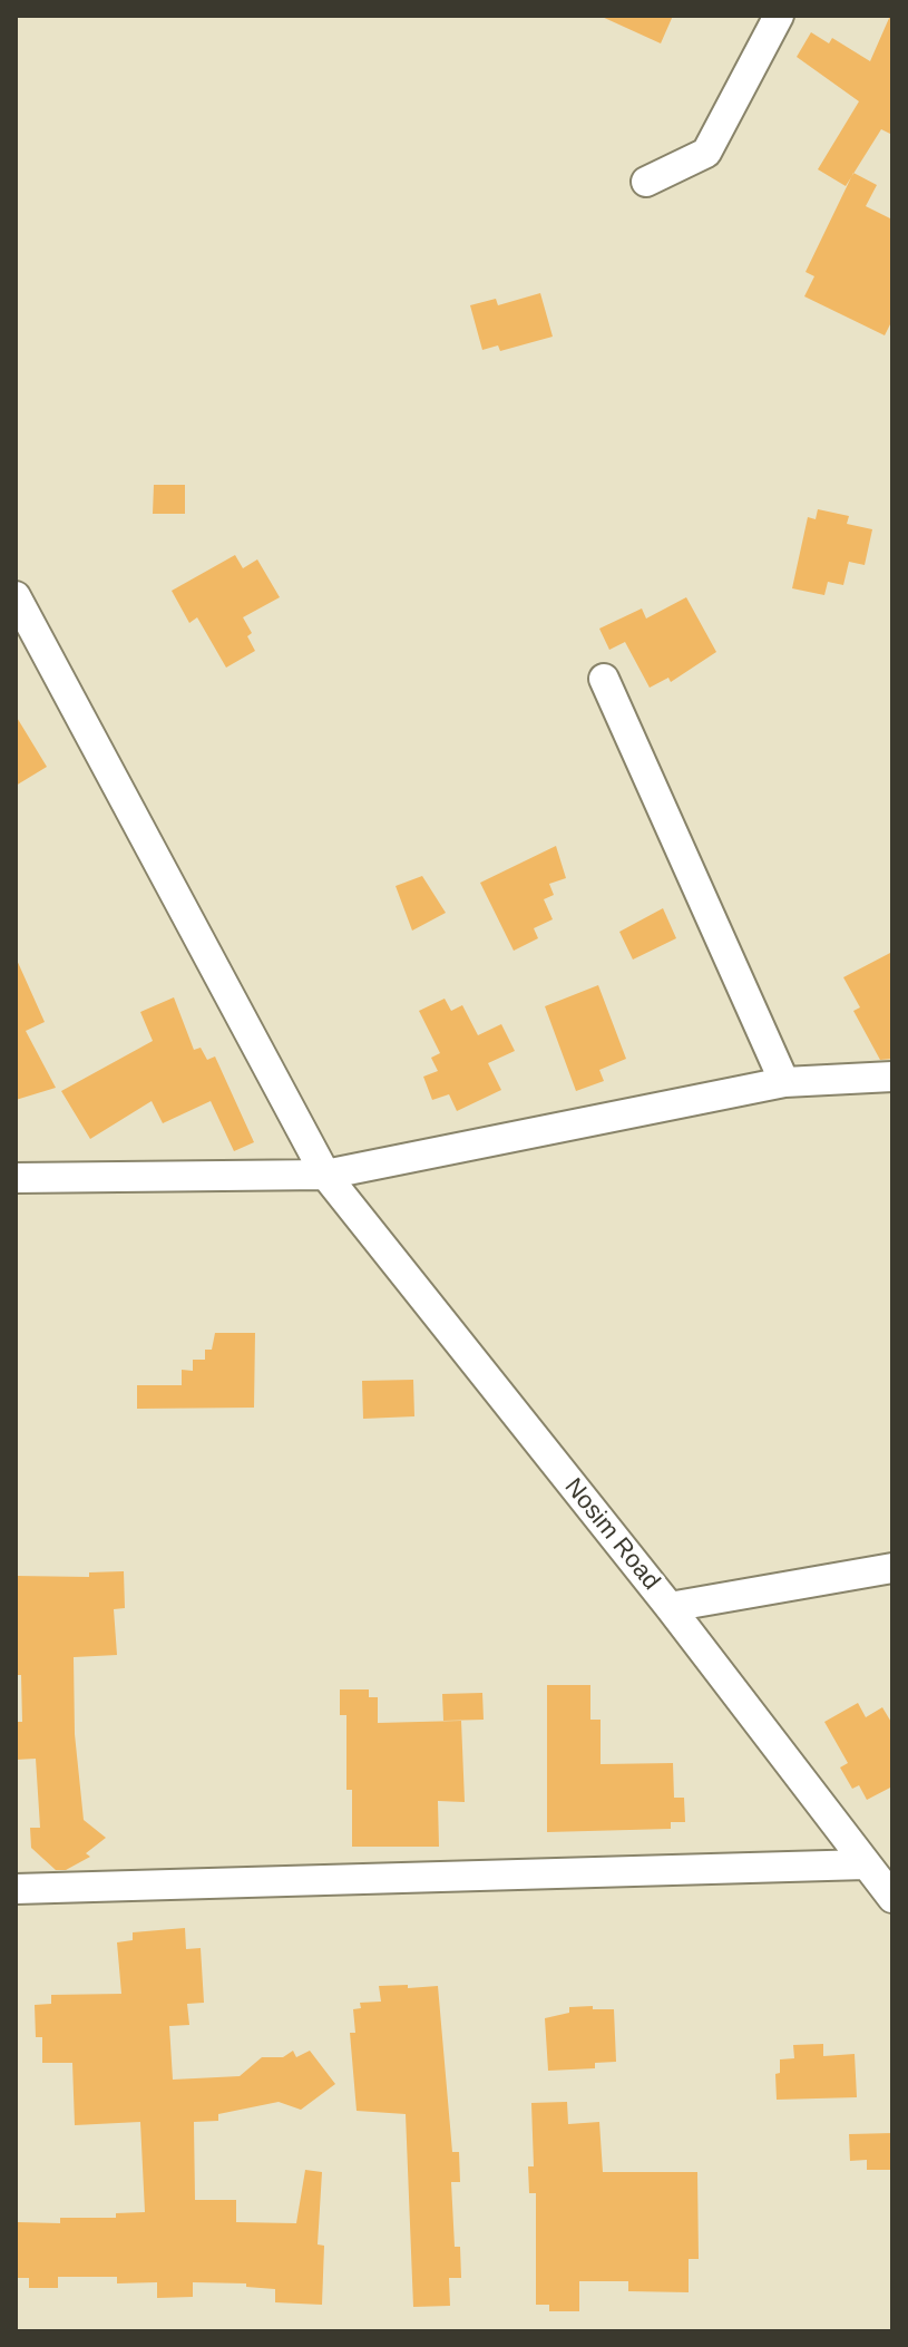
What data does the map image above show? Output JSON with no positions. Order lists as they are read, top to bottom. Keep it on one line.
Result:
{"streets":{"street":["Nosim Road"]}}
